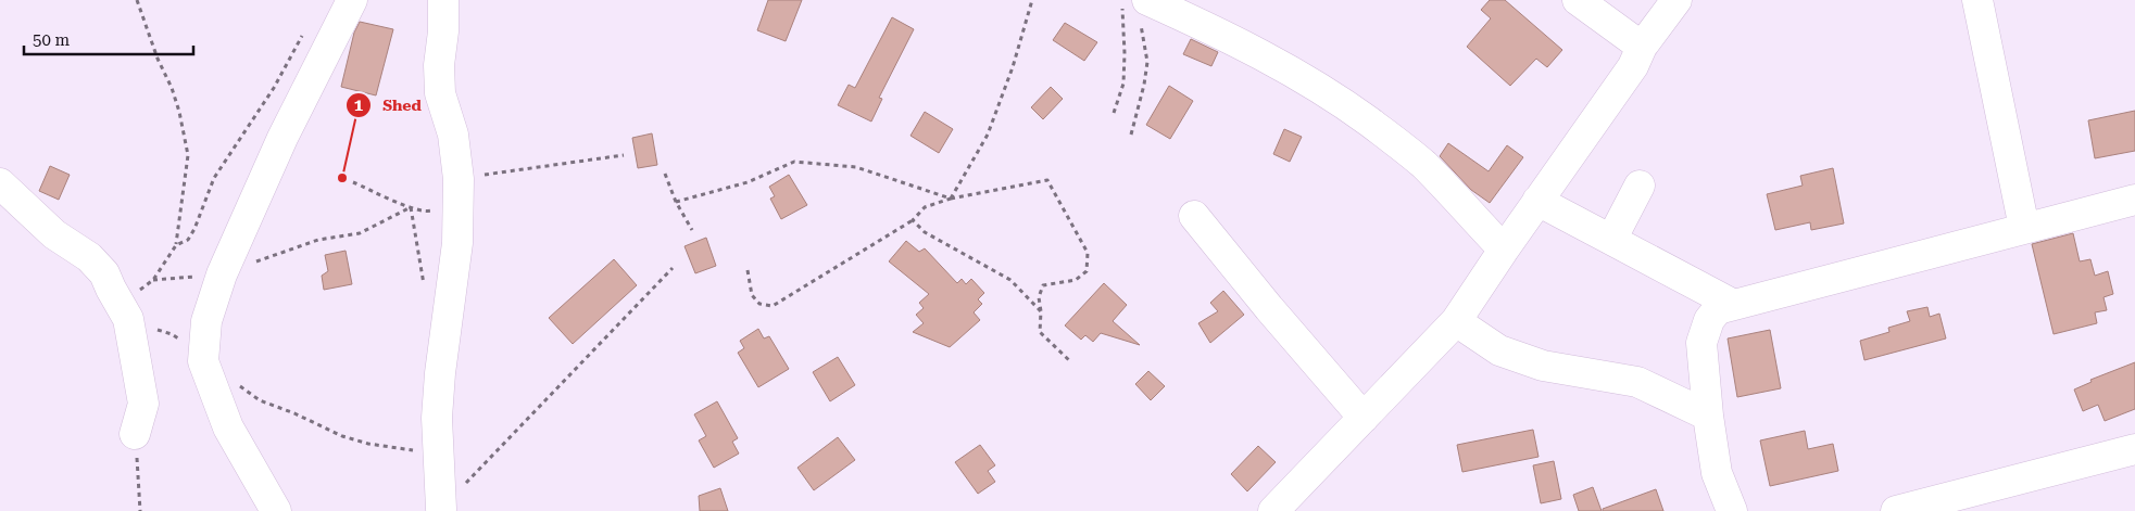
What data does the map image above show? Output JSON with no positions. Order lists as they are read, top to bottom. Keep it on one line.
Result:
{"places":["Shed"],"scale_bar":"50 m"}
